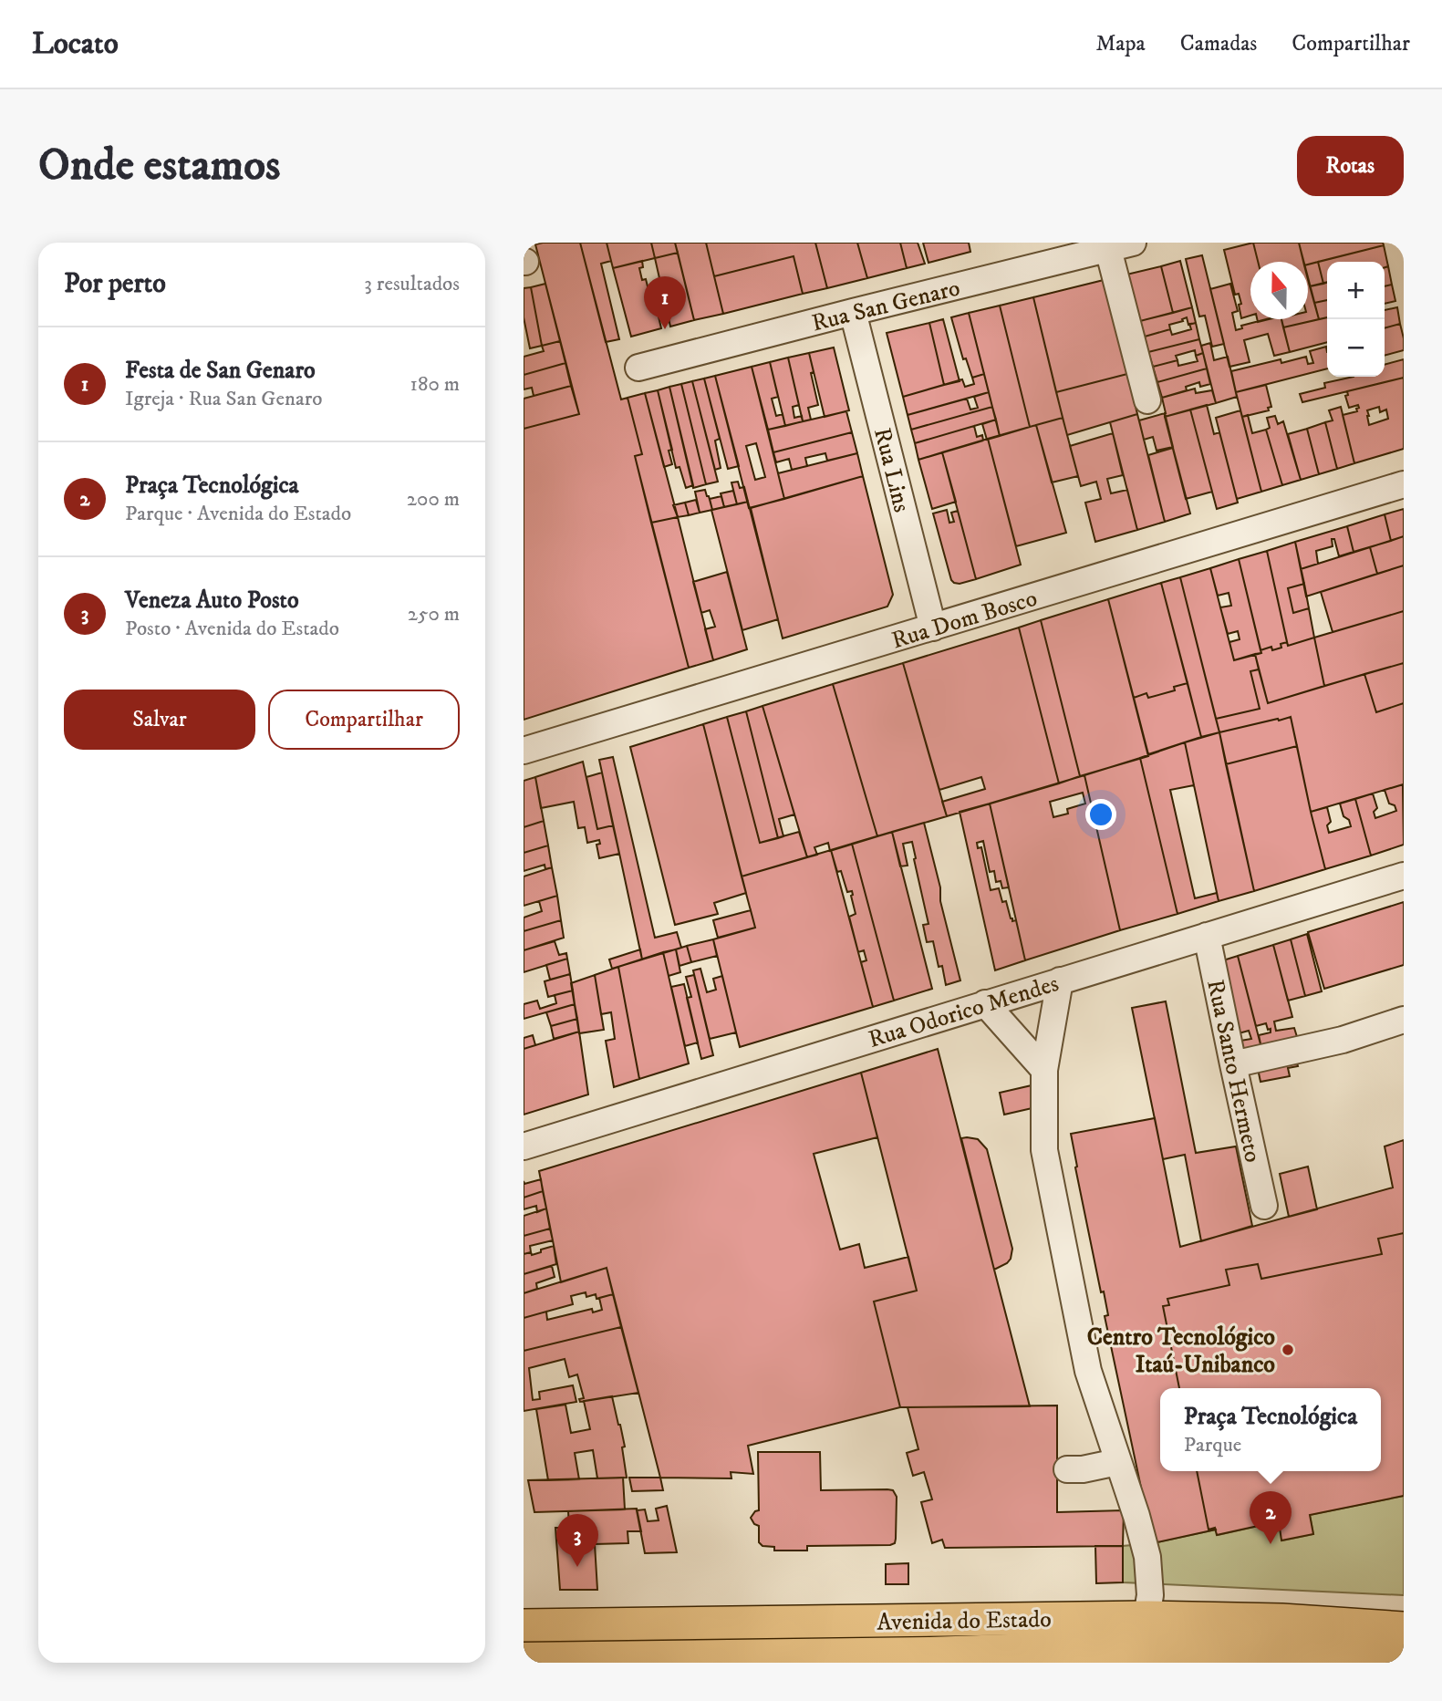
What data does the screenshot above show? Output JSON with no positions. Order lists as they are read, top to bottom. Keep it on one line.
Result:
{"streets":{"highway":["Avenida do Estado"],"street":["Rua San Genaro","Rua Lins","Rua Dom Bosco","Rua Odorico Mendes","Rua Santo Hermeto"]},"crossings":[["Rua San Genaro","Rua Lins"],["Rua Lins","Rua Dom Bosco"],["Rua Odorico Mendes","Rua Santo Hermeto"]],"places":["Centro Tecnológico Itaú-Unibanco"],"north":"top","page":{"header":"Locato","nav":["Mapa","Camadas","Compartilhar"],"buttons":["Rotas",["Salvar","Compartilhar"]],"title":"Onde estamos","heading":["Por perto","3 resultados"],"map_buttons":["+","−"],"pins":["1","2","3"],"list":[{"mark":"1","name":"Festa de San Genaro","note":"Igreja · Rua San Genaro","value":"180 m"},{"mark":"2","name":"Praça Tecnológica","note":"Parque · Avenida do Estado","value":"200 m"},{"mark":"3","name":"Veneza Auto Posto","note":"Posto · Avenida do Estado","value":"250 m"}],"popup":["Praça Tecnológica","Parque"]}}
